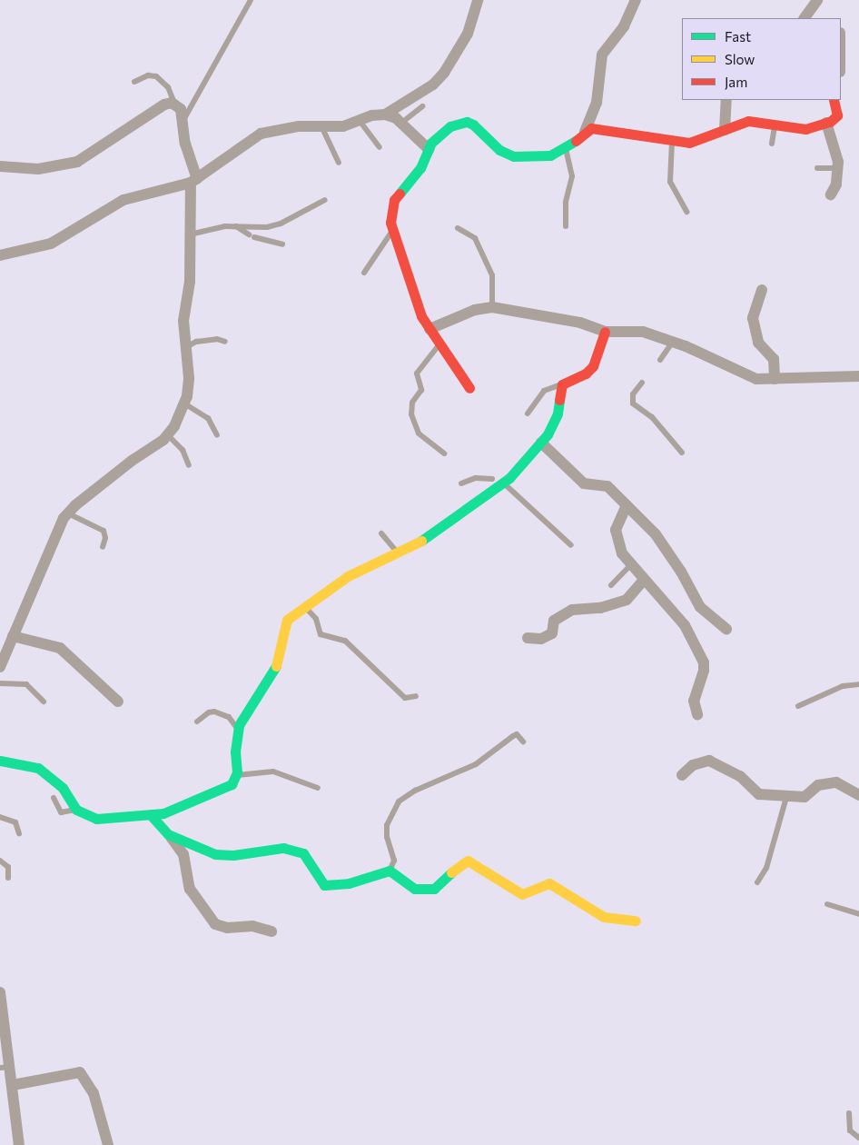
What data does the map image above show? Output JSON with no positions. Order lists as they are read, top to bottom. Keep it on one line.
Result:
{"legend":["Fast","Slow","Jam"]}
